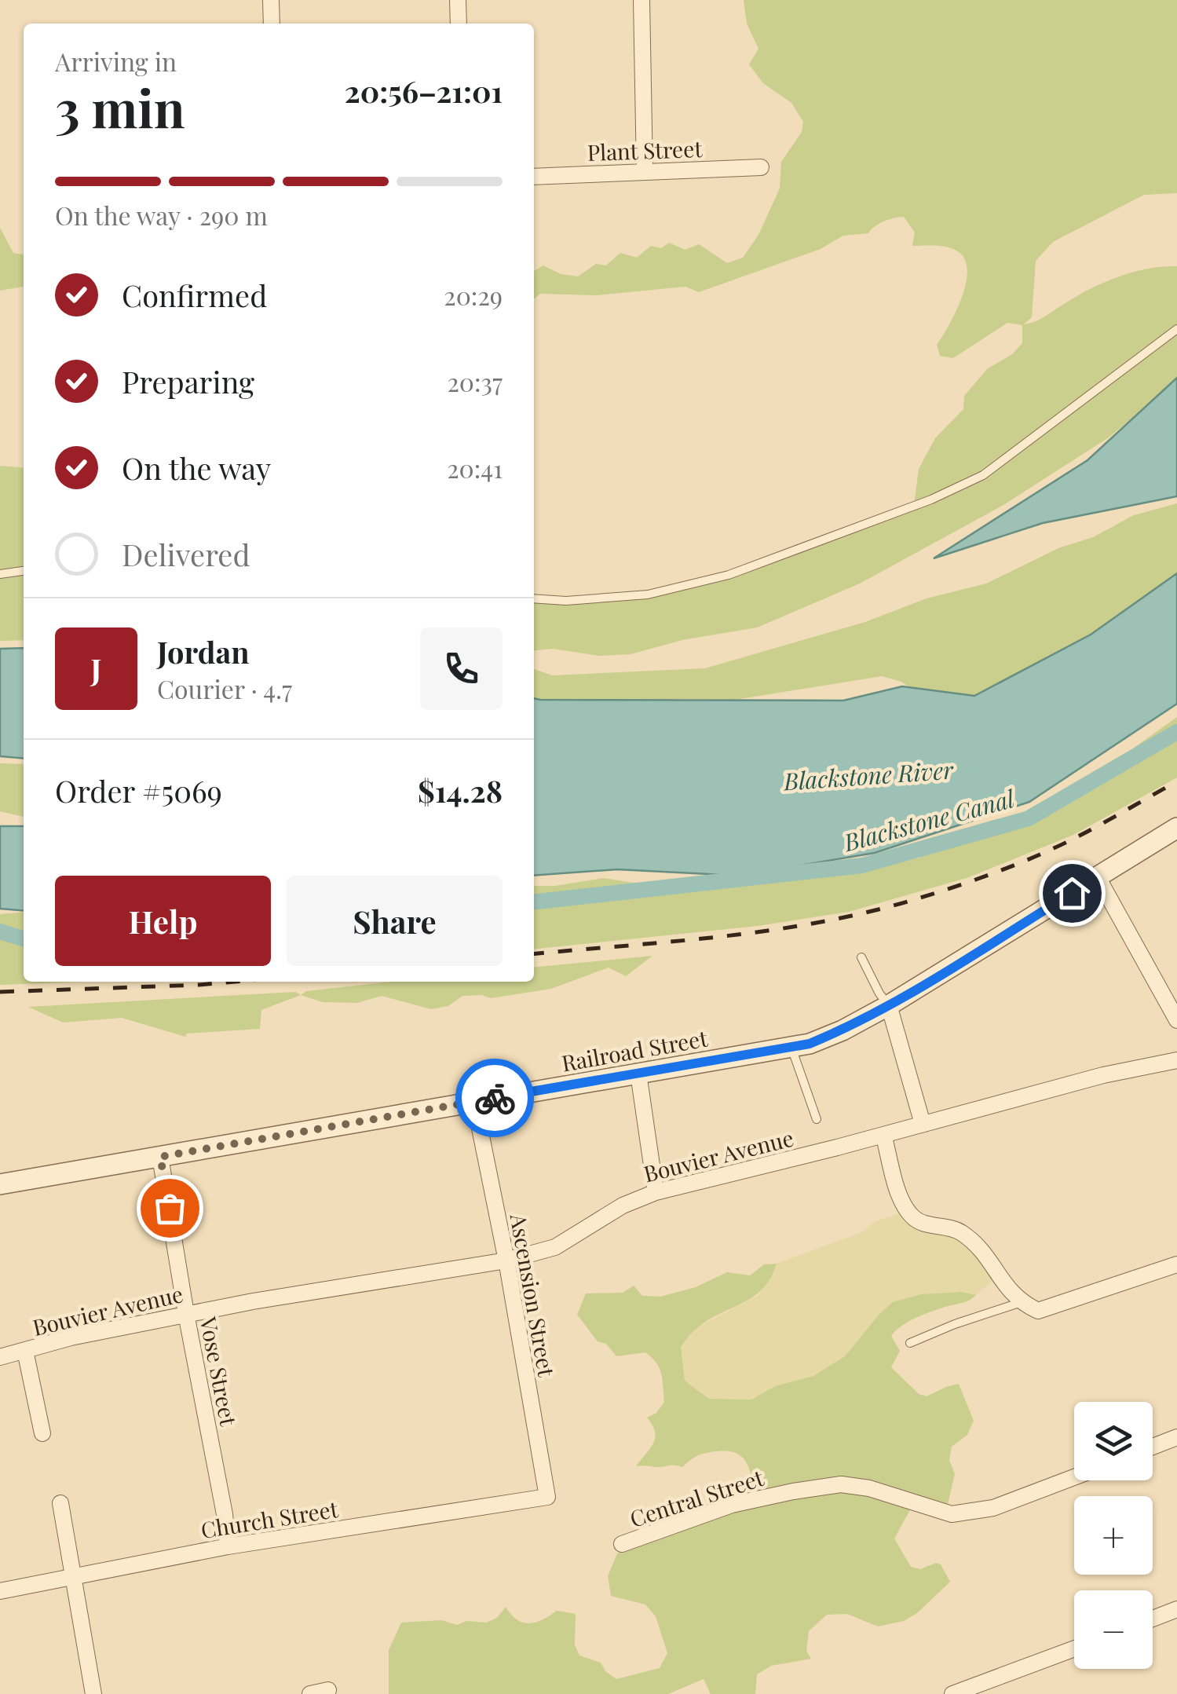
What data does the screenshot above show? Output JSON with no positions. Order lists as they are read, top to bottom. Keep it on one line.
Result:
{"streets":{"street":["Plant Street","Railroad Street","Bouvier Avenue","Ascension Street","Vose Street","Central Street","Church Street"]},"crossings":[["Railroad Street","Ascension Street"],["Railroad Street","Vose Street"],["Bouvier Avenue","Ascension Street"],["Bouvier Avenue","Vose Street"],["Ascension Street","Church Street"],["Vose Street","Church Street"]],"water":["Blackstone River","Blackstone Canal"],"page":{"heading":["3 min","Arriving in","20:56–21:01"],"panel":["Jordan","Courier · 4.7","Order #5069","$14.28"],"bar":"On the way · 290 m","list":[["Confirmed","20:29"],["Preparing","20:37"],["On the way","20:41"],"Delivered"],"round":"J","buttons":["Help","Share"],"map_buttons":["+","−"]}}
